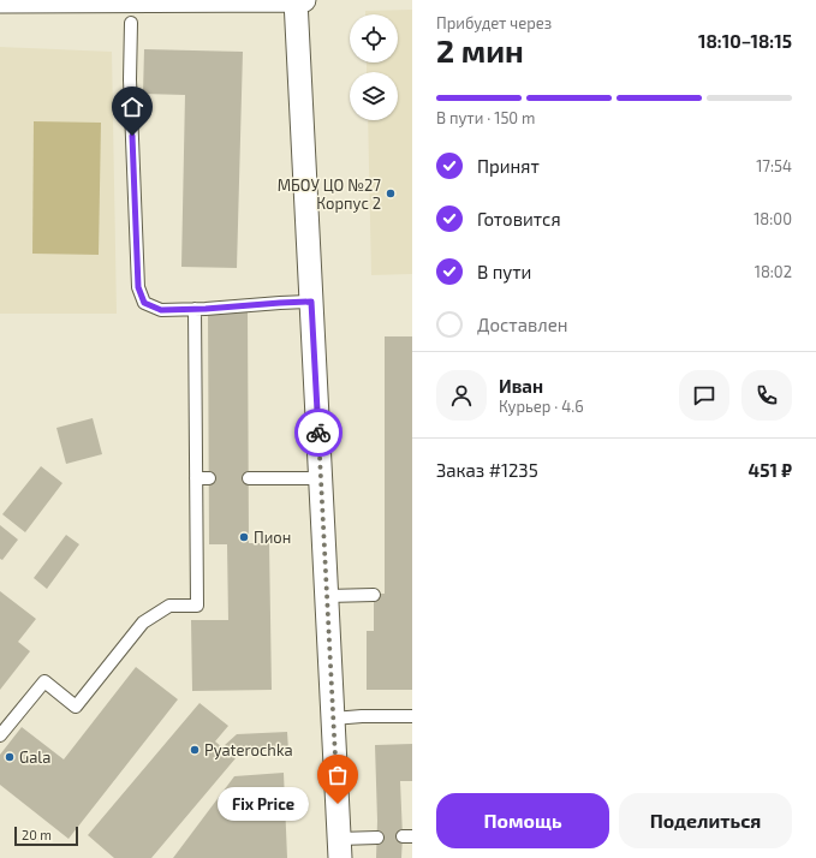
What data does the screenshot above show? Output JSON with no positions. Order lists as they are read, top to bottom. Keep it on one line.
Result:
{"places":["МБОУ ЦО №27 Корпус 2","Пион","Pyaterochka","Gala","Fix Price"],"scale_bar":"20 m","page":{"heading":["2 мин","Прибудет через","18:10–18:15"],"panel":["Иван","Курьер · 4.6","Заказ #1235","451 ₽"],"bar":"В пути · 150 m","list":[["Принят","17:54"],["Готовится","18:00"],["В пути","18:02"],"Доставлен"],"buttons":["Помощь","Поделиться"],"bubble":"Fix Price","scale":"20 m"}}
